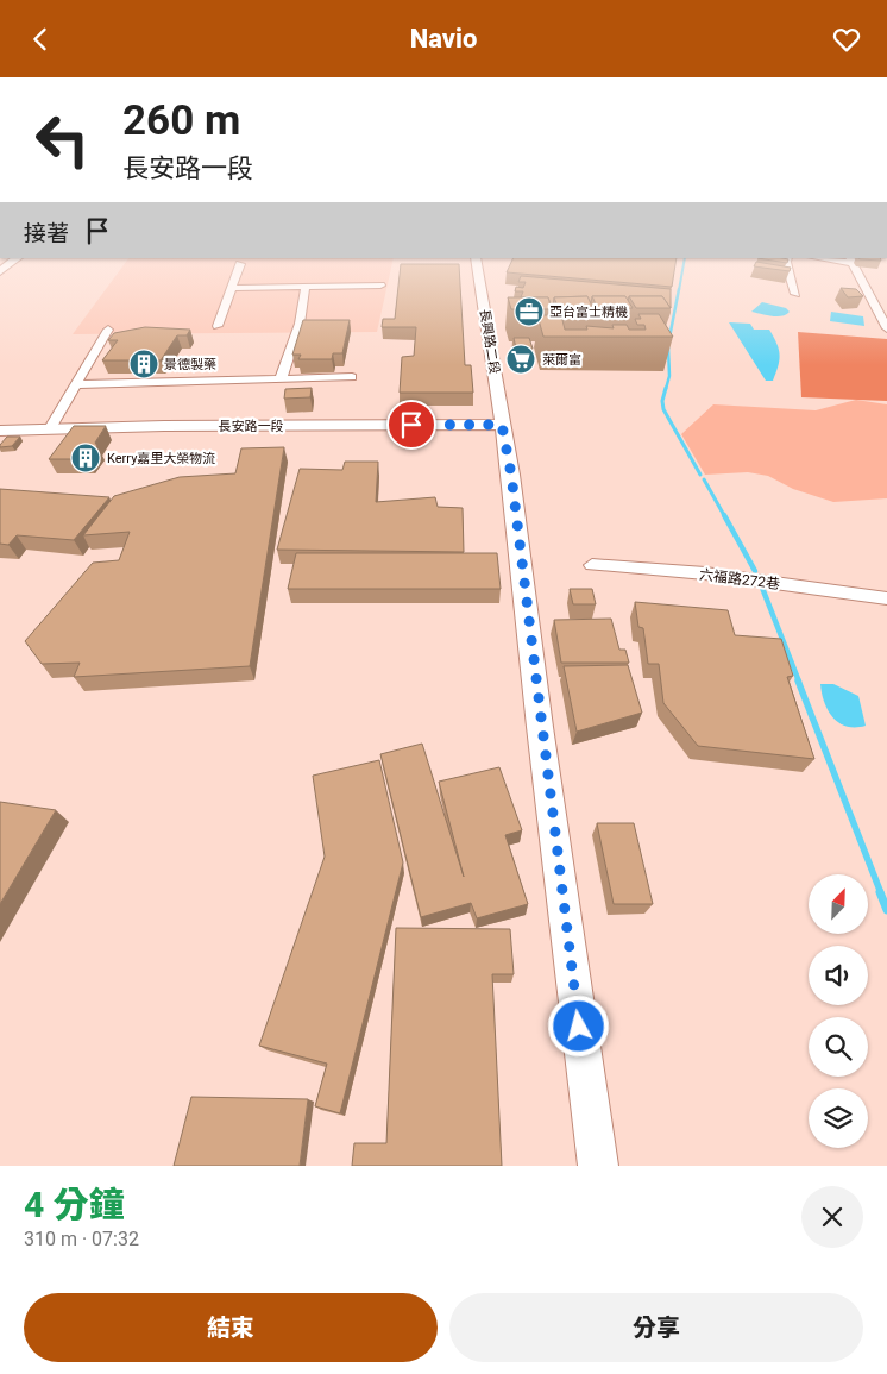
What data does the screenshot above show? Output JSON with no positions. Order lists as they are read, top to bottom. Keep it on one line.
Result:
{"streets":{"street":["長興路二段","長安路一段","六福路272巷"]},"crossings":[["長興路二段","長安路一段"]],"places":{"office":["亞台富士精機"],"supermarket":["萊爾富"],"building":["景德製藥","Kerry嘉里大榮物流"]},"north":"top right","page":{"header":"Navio","turn":["260 m","長安路一段"],"then":"接著","heading":["4 分鐘","310 m · 07:32"],"buttons":["結束","分享"]}}
